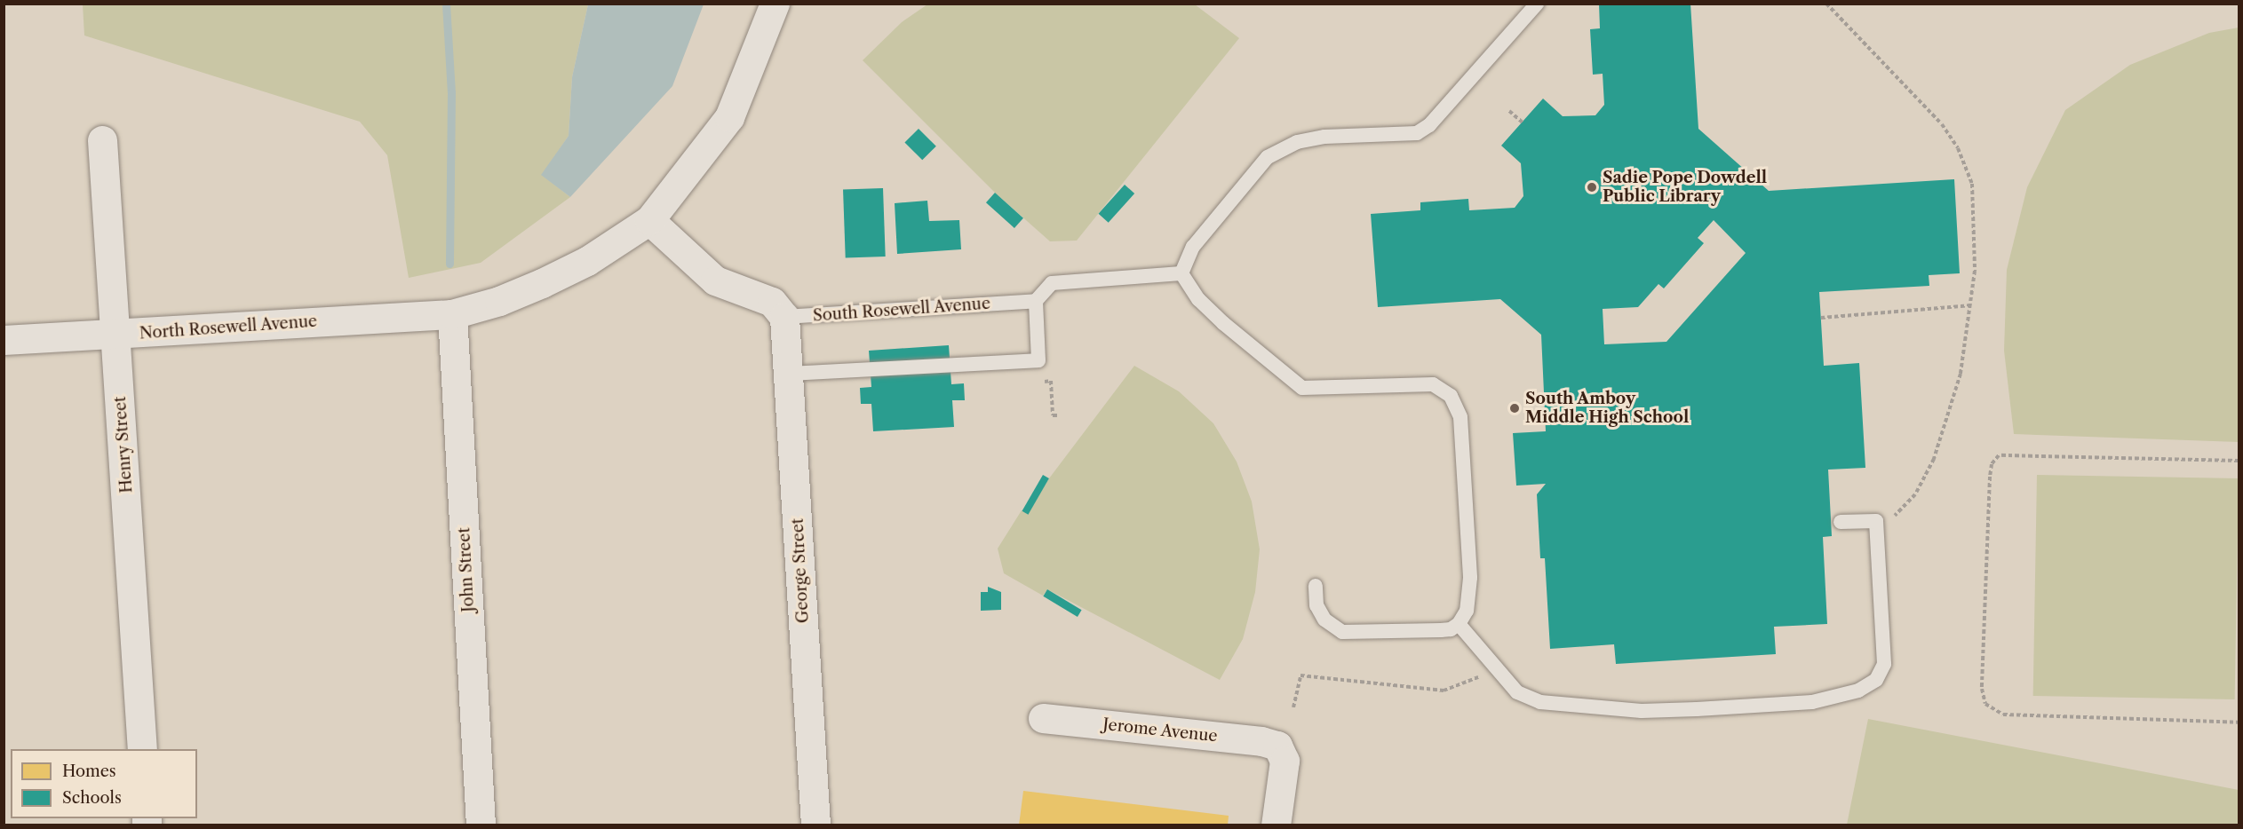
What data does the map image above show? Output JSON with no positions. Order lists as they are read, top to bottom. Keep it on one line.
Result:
{"streets":{"street":["North Rosewell Avenue","Henry Street","John Street","George Street","Jerome Avenue"],"lane":["South Rosewell Avenue"]},"crossings":[["South Rosewell Avenue","George Street"],["North Rosewell Avenue","Henry Street"],["North Rosewell Avenue","John Street"]],"places":["Sadie Pope Dowdell Public Library","South Amboy Middle High School"],"legend":["Homes","Schools"]}
